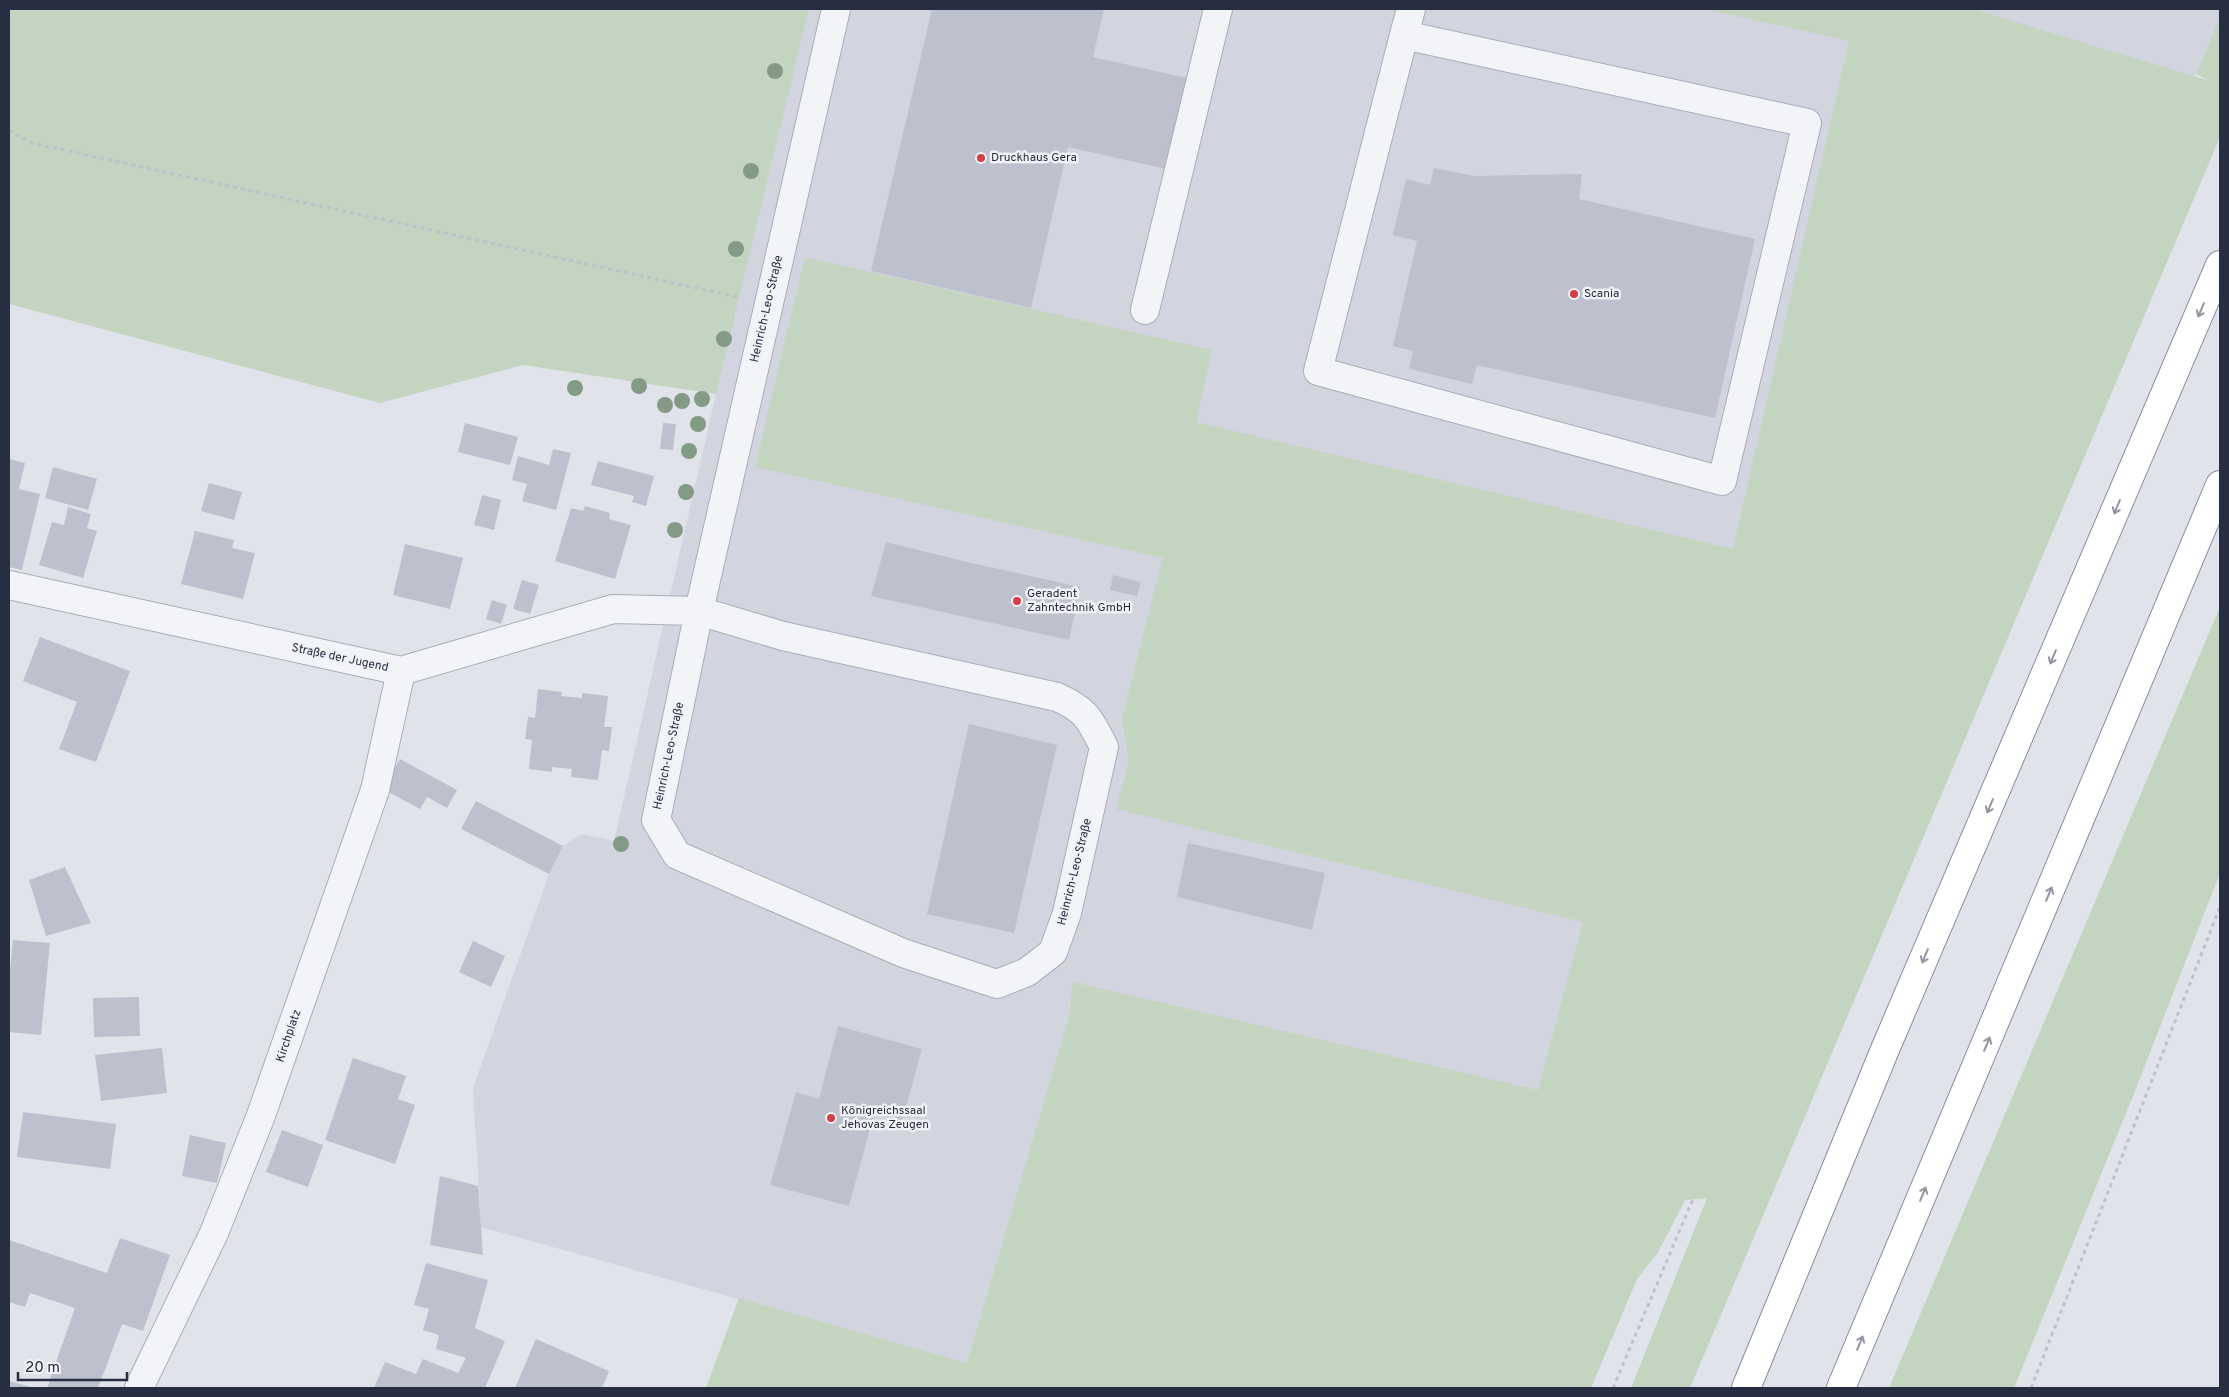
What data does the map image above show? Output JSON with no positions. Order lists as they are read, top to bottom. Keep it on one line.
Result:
{"streets":{"street":["Heinrich-Leo-Straße","Straße der Jugend","Kirchplatz"]},"crossings":[["Heinrich-Leo-Straße","Straße der Jugend"],["Straße der Jugend","Kirchplatz"]],"places":["Druckhaus Gera","Scania","Geradent Zahntechnik GmbH","Königreichssaal Jehovas Zeugen"],"scale_bar":"20 m"}
